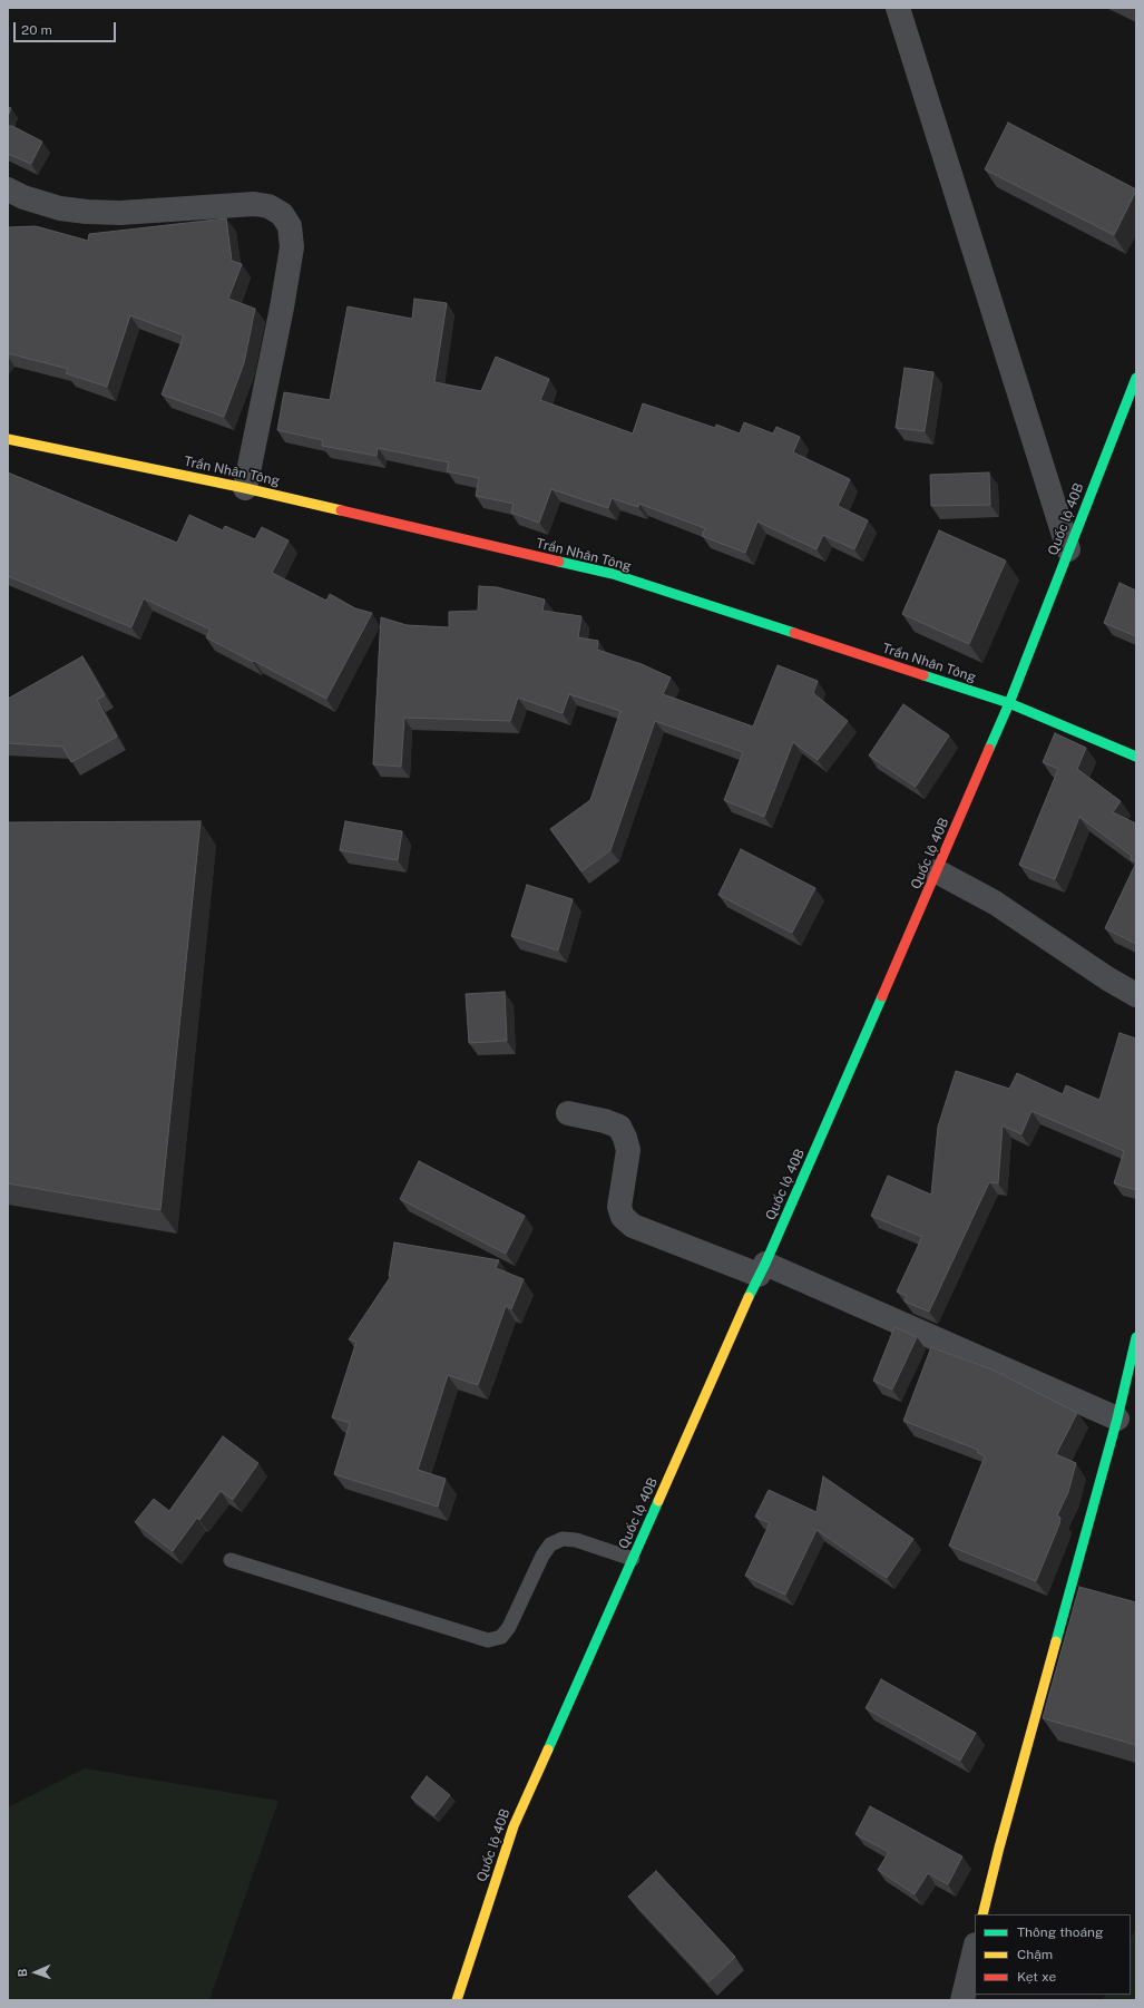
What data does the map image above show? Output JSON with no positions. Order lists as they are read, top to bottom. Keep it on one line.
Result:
{"streets":{"main road":["Trần Nhân Tông","Quốc lộ 40B"]},"crossings":[["Trần Nhân Tông","Quốc lộ 40B"]],"legend":["Thông thoáng","Chậm","Kẹt xe"],"scale_bar":"20 m","north":"left"}
